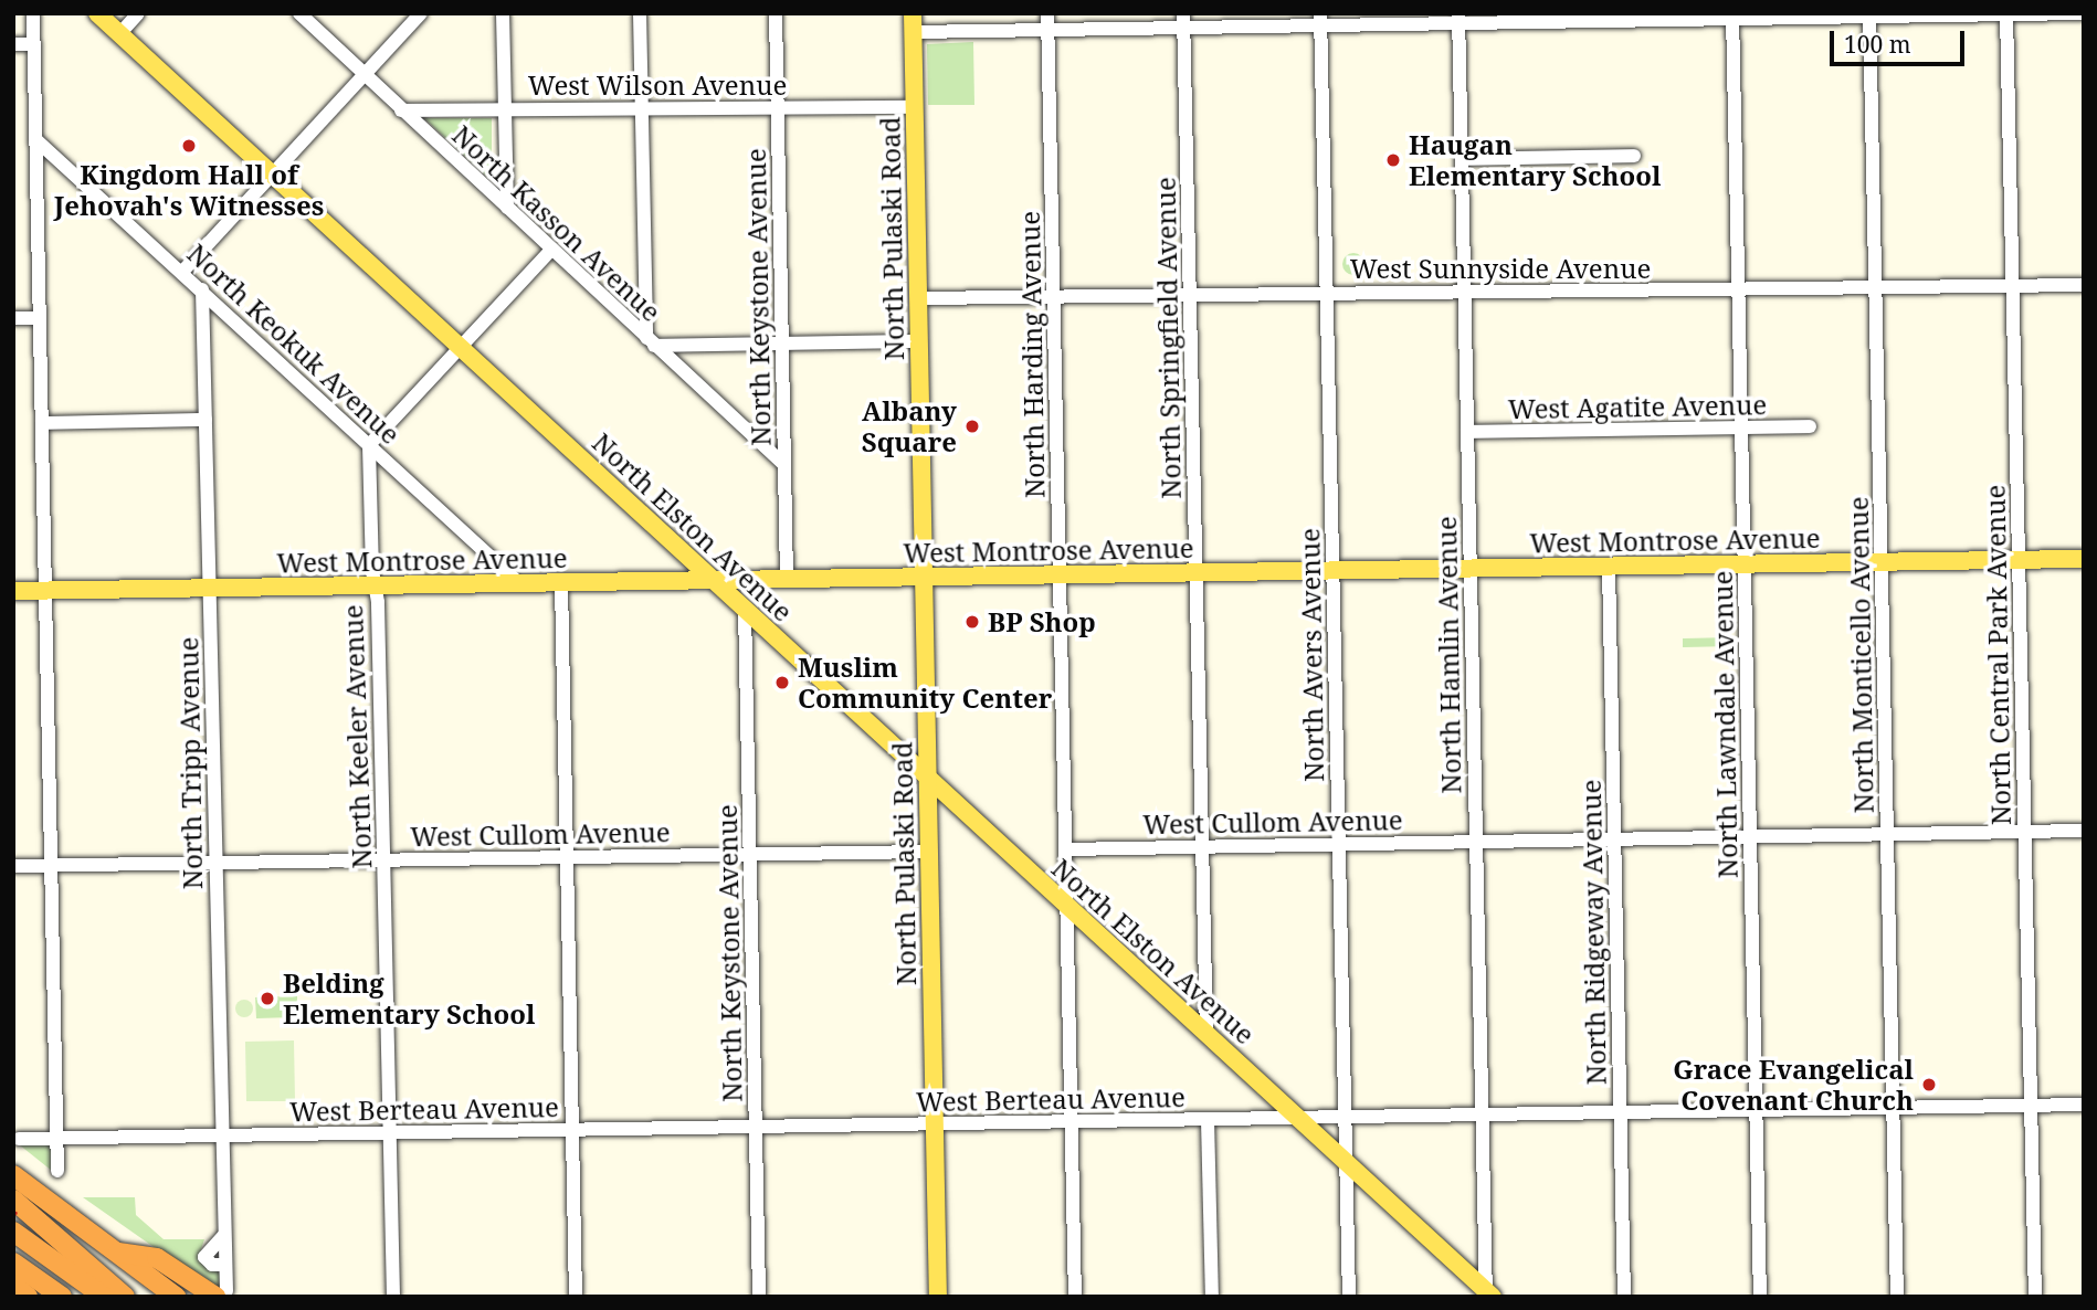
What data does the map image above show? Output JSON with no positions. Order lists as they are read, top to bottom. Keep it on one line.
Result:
{"streets":{"main road":["North Pulaski Road","North Elston Avenue","West Montrose Avenue"],"street":["West Wilson Avenue","North Kasson Avenue","West Sunnyside Avenue","North Keystone Avenue","North Springfield Avenue","North Keokuk Avenue","North Harding Avenue","West Agatite Avenue","North Avers Avenue","North Hamlin Avenue","North Monticello Avenue","North Central Park Avenue","North Lawndale Avenue","North Keeler Avenue","North Tripp Avenue","West Cullom Avenue","North Ridgeway Avenue","West Berteau Avenue"]},"crossings":[["West Wilson Avenue","North Kasson Avenue"],["West Wilson Avenue","North Pulaski Road"],["West Wilson Avenue","North Keystone Avenue"],["North Kasson Avenue","North Keystone Avenue"],["North Pulaski Road","West Sunnyside Avenue"],["North Pulaski Road","North Elston Avenue"],["North Pulaski Road","West Montrose Avenue"],["North Pulaski Road","West Cullom Avenue"],["North Pulaski Road","West Berteau Avenue"],["West Sunnyside Avenue","North Springfield Avenue"],["West Sunnyside Avenue","North Harding Avenue"],["West Sunnyside Avenue","North Avers Avenue"],["West Sunnyside Avenue","North Hamlin Avenue"],["West Sunnyside Avenue","North Monticello Avenue"],["West Sunnyside Avenue","North Central Park Avenue"],["West Sunnyside Avenue","North Lawndale Avenue"],["North Keystone Avenue","North Elston Avenue"],["North Keystone Avenue","West Montrose Avenue"],["North Keystone Avenue","West Cullom Avenue"],["North Keystone Avenue","West Berteau Avenue"],["North Springfield Avenue","North Elston Avenue"],["North Springfield Avenue","West Montrose Avenue"],["North Springfield Avenue","West Cullom Avenue"],["North Keokuk Avenue","West Montrose Avenue"],["North Keokuk Avenue","North Keeler Avenue"],["North Keokuk Avenue","North Tripp Avenue"],["North Harding Avenue","North Elston Avenue"],["North Harding Avenue","West Montrose Avenue"],["North Harding Avenue","West Cullom Avenue"],["North Harding Avenue","West Berteau Avenue"],["West Agatite Avenue","North Hamlin Avenue"],["West Agatite Avenue","North Lawndale Avenue"],["North Elston Avenue","West Montrose Avenue"],["North Elston Avenue","North Avers Avenue"],["North Elston Avenue","North Hamlin Avenue"],["North Elston Avenue","West Berteau Avenue"],["West Montrose Avenue","North Avers Avenue"],["West Montrose Avenue","North Hamlin Avenue"],["West Montrose Avenue","North Monticello Avenue"],["West Montrose Avenue","North Central Park Avenue"],["West Montrose Avenue","North Lawndale Avenue"],["West Montrose Avenue","North Keeler Avenue"],["West Montrose Avenue","North Tripp Avenue"],["West Montrose Avenue","North Ridgeway Avenue"],["North Avers Avenue","West Cullom Avenue"],["North Avers Avenue","West Berteau Avenue"],["North Hamlin Avenue","West Cullom Avenue"],["North Hamlin Avenue","West Berteau Avenue"],["North Monticello Avenue","West Cullom Avenue"],["North Monticello Avenue","West Berteau Avenue"],["North Central Park Avenue","West Cullom Avenue"],["North Central Park Avenue","West Berteau Avenue"],["North Lawndale Avenue","West Cullom Avenue"],["North Lawndale Avenue","West Berteau Avenue"],["North Keeler Avenue","West Cullom Avenue"],["North Keeler Avenue","West Berteau Avenue"],["North Tripp Avenue","West Cullom Avenue"],["North Tripp Avenue","West Berteau Avenue"],["West Cullom Avenue","North Ridgeway Avenue"],["North Ridgeway Avenue","West Berteau Avenue"]],"places":["Kingdom Hall of Jehovah's Witnesses","Haugan Elementary School","Albany Square","BP Shop","Muslim Community Center","Belding Elementary School","Grace Evangelical Covenant Church"],"scale_bar":"100 m"}
